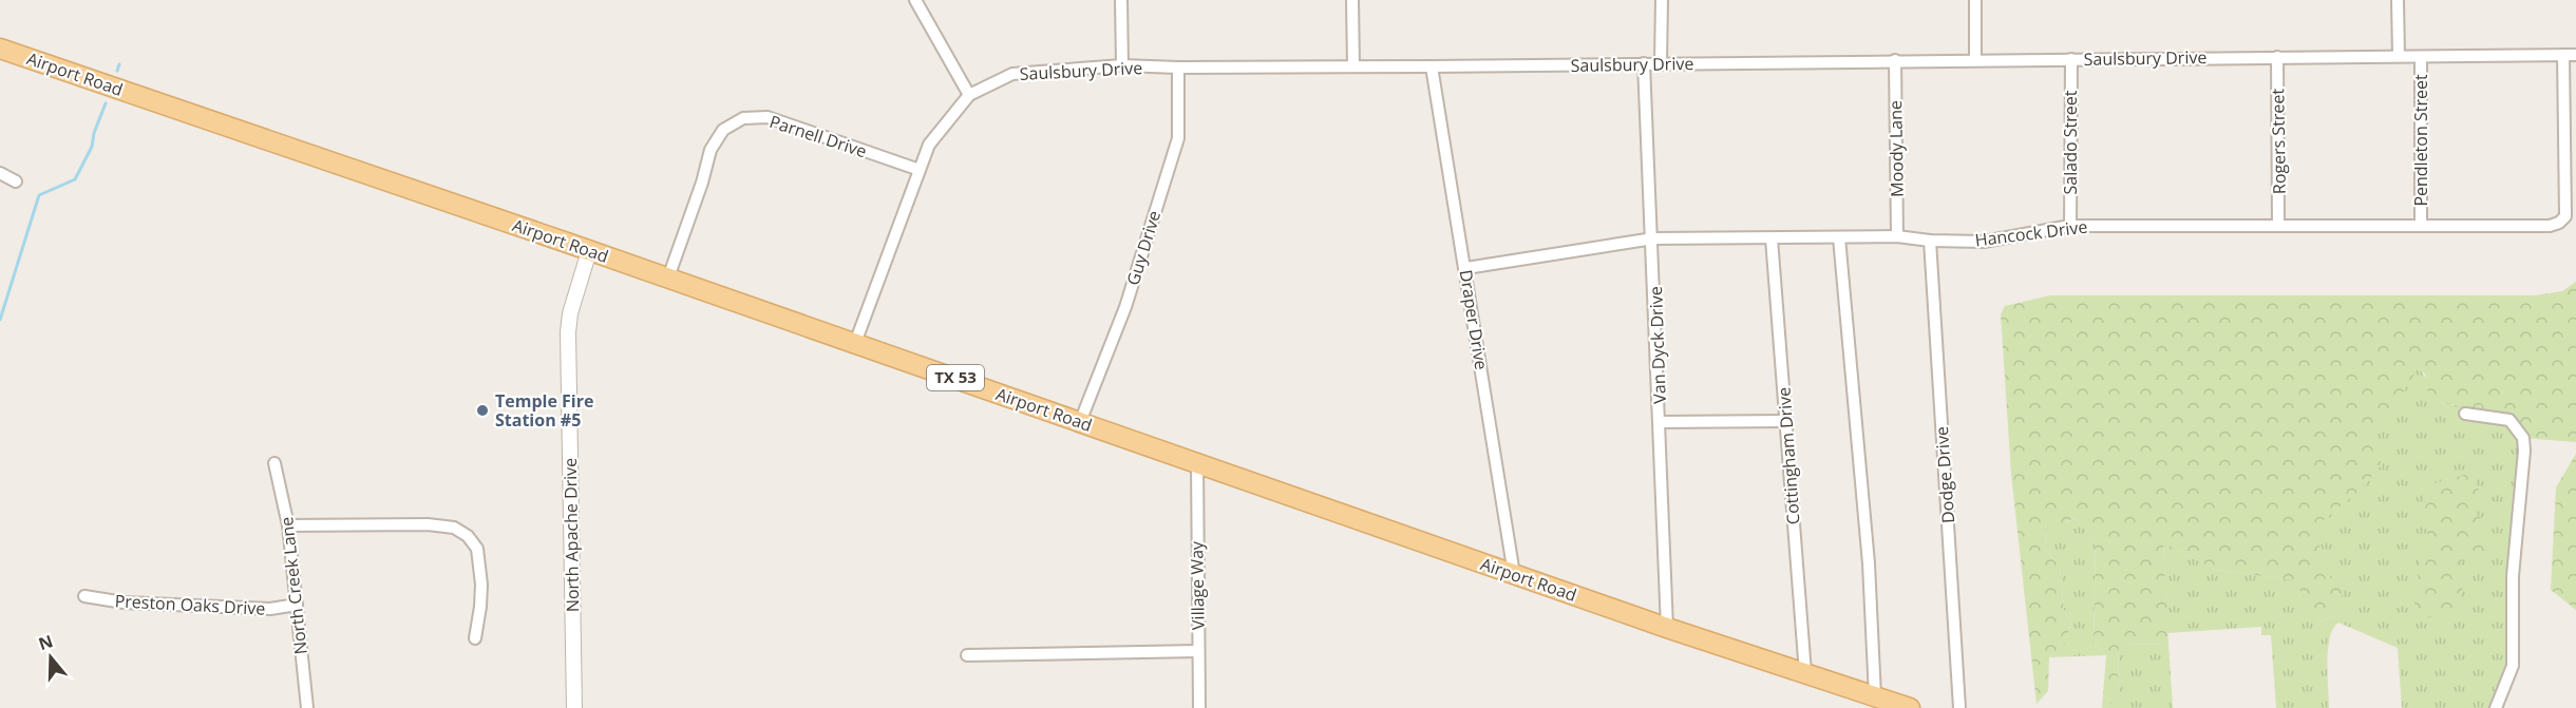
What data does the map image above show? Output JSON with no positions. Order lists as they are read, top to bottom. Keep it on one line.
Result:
{"streets":{"main road":["Airport Road","TX 53"],"street":["Saulsbury Drive","Parnell Drive","Pendleton Street","Rogers Street","Salado Street","Moody Lane","Hancock Drive","Guy Drive","Draper Drive","Van Dyck Drive","Cottingham Drive","Dodge Drive","North Apache Drive","North Creek Lane","Village Way","Preston Oaks Drive"]},"crossings":[["Saulsbury Drive","Airport Road"],["Saulsbury Drive","Parnell Drive"],["Saulsbury Drive","Pendleton Street"],["Saulsbury Drive","Rogers Street"],["Saulsbury Drive","Salado Street"],["Saulsbury Drive","Moody Lane"],["Saulsbury Drive","Hancock Drive"],["Saulsbury Drive","Guy Drive"],["Saulsbury Drive","Draper Drive"],["Saulsbury Drive","Van Dyck Drive"],["Airport Road","Parnell Drive"],["Airport Road","Guy Drive"],["Airport Road","Draper Drive"],["Airport Road","Van Dyck Drive"],["Airport Road","Cottingham Drive"],["Airport Road","North Apache Drive"],["Airport Road","Village Way"],["Pendleton Street","Hancock Drive"],["Rogers Street","Hancock Drive"],["Salado Street","Hancock Drive"],["Moody Lane","Hancock Drive"],["Hancock Drive","Draper Drive"],["Hancock Drive","Van Dyck Drive"],["Hancock Drive","Cottingham Drive"],["Hancock Drive","Dodge Drive"],["North Creek Lane","Preston Oaks Drive"]],"places":["Temple Fire Station #5"],"north":"top"}
